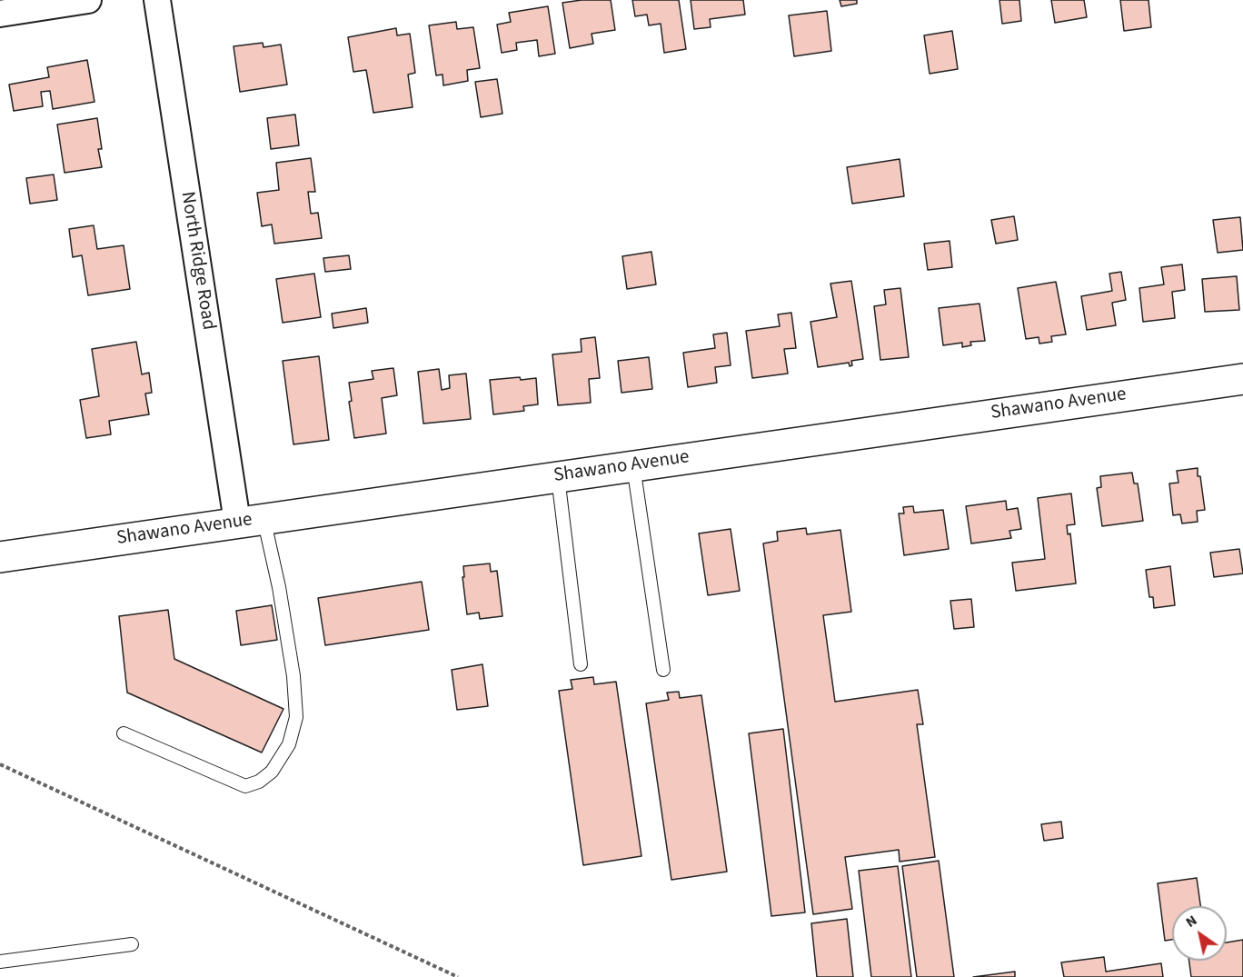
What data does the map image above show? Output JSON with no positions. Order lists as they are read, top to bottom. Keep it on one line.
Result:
{"streets":{"main road":["Shawano Avenue"],"street":["North Ridge Road"]},"crossings":[["North Ridge Road","Shawano Avenue"]],"north":"top left"}
